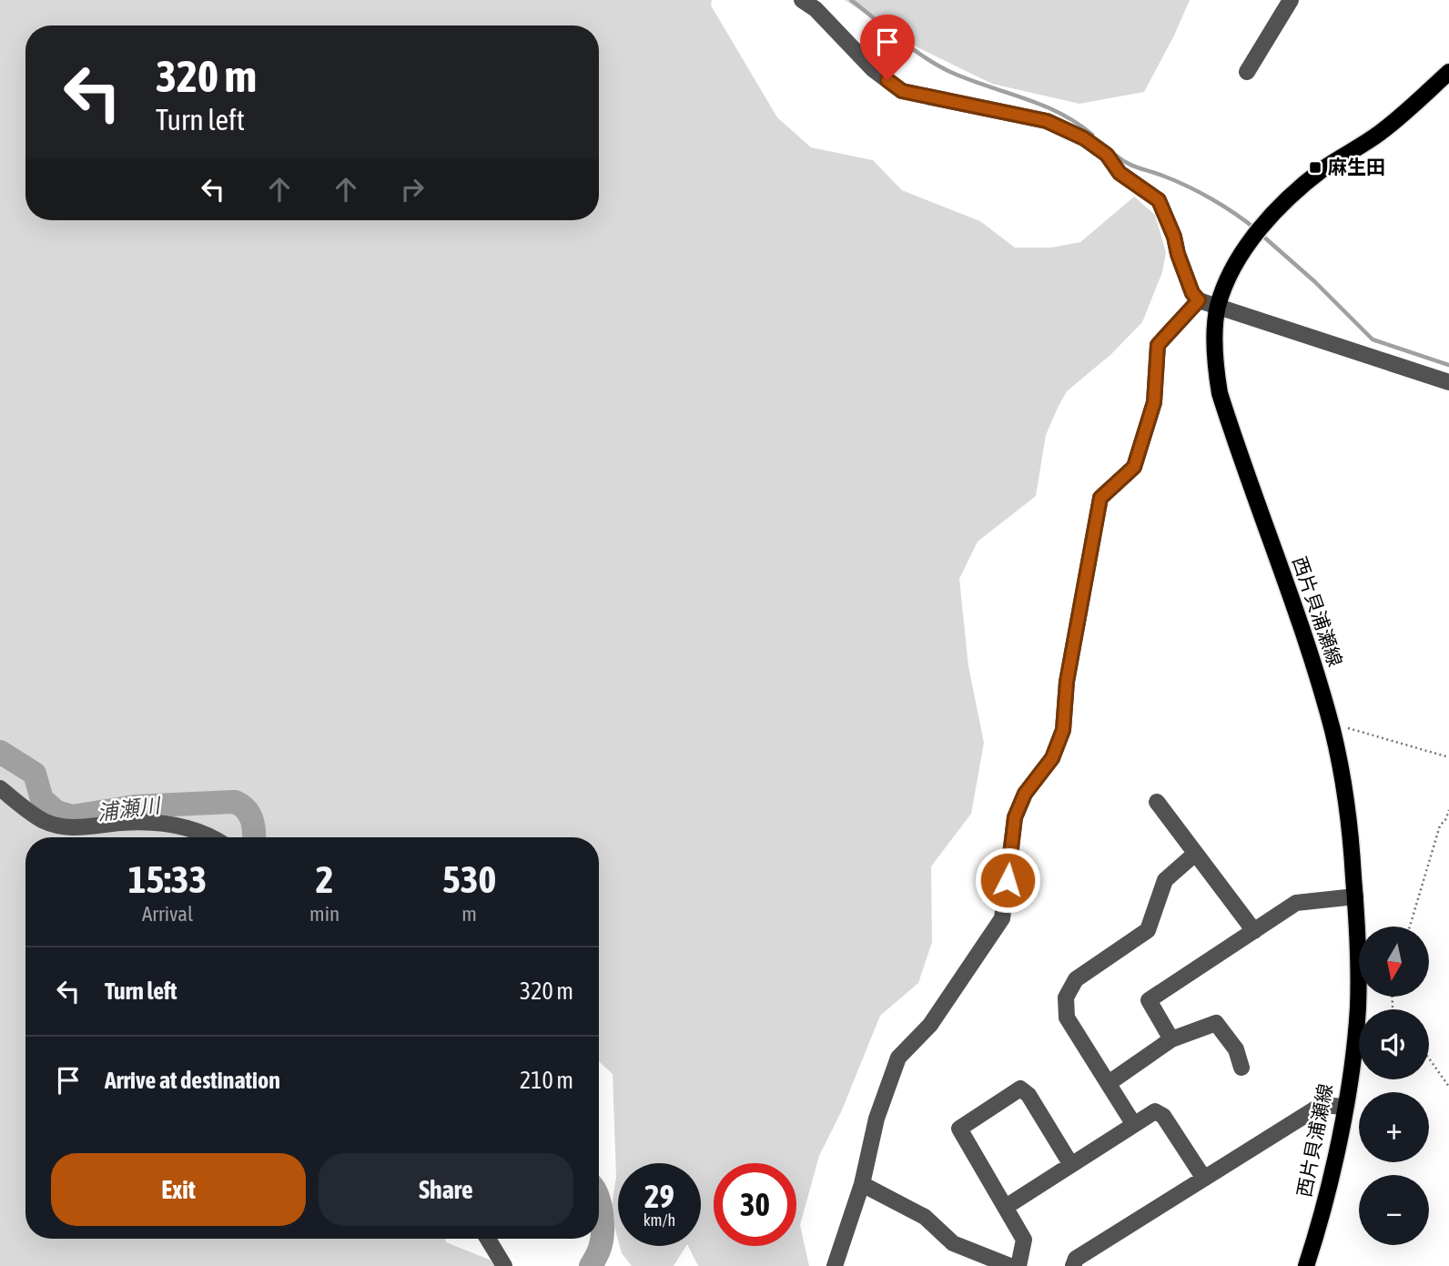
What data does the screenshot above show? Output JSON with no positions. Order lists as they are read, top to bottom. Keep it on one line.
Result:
{"streets":{"main road":["西片貝浦瀬線"]},"water":["浦瀬川"],"places":{"transit":["麻生田"]},"north":"bottom","page":{"turn":["320 m","Turn left"],"eta":["15:33","Arrival","2","min","530","m"],"map_buttons":["+","−"],"list":[{"name":"Turn left","value":"320 m"},{"name":"Arrive at destination","value":"210 m"}],"buttons":["Exit","Share"],"speed":"29 km/h","limit":"30"}}
